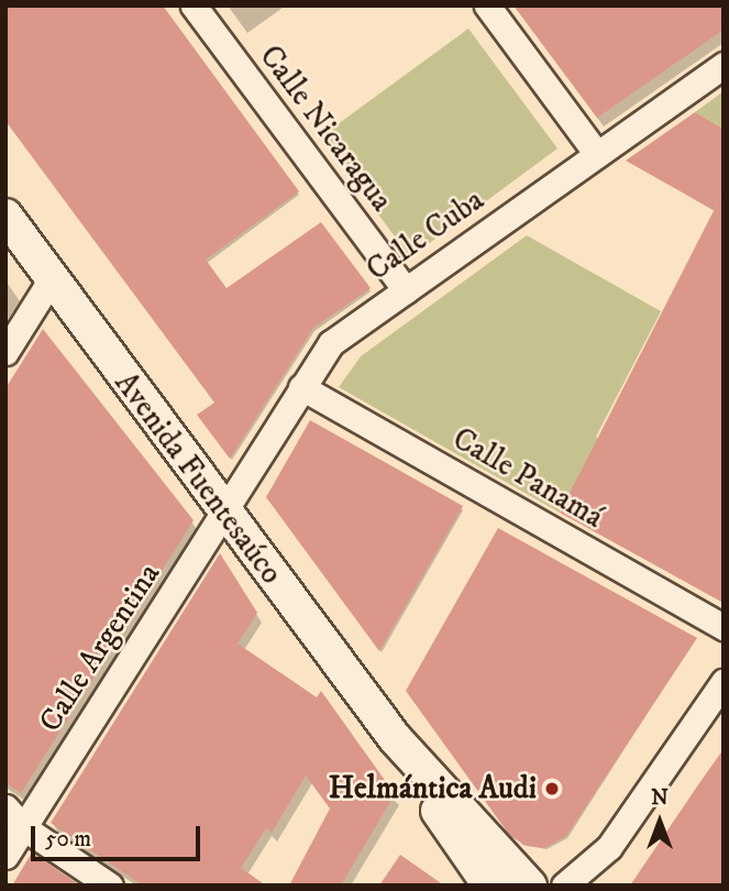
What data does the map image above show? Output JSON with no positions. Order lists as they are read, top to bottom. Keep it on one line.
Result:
{"streets":{"street":["Calle Nicaragua","Calle Cuba","Avenida Fuentesaúco","Calle Panamá","Calle Argentina"]},"crossings":[["Calle Nicaragua","Calle Cuba"],["Calle Cuba","Avenida Fuentesaúco"],["Calle Cuba","Calle Panamá"],["Calle Cuba","Calle Argentina"],["Avenida Fuentesaúco","Calle Argentina"]],"places":["Helmántica Audi"],"scale_bar":"50 m","north":"top"}
